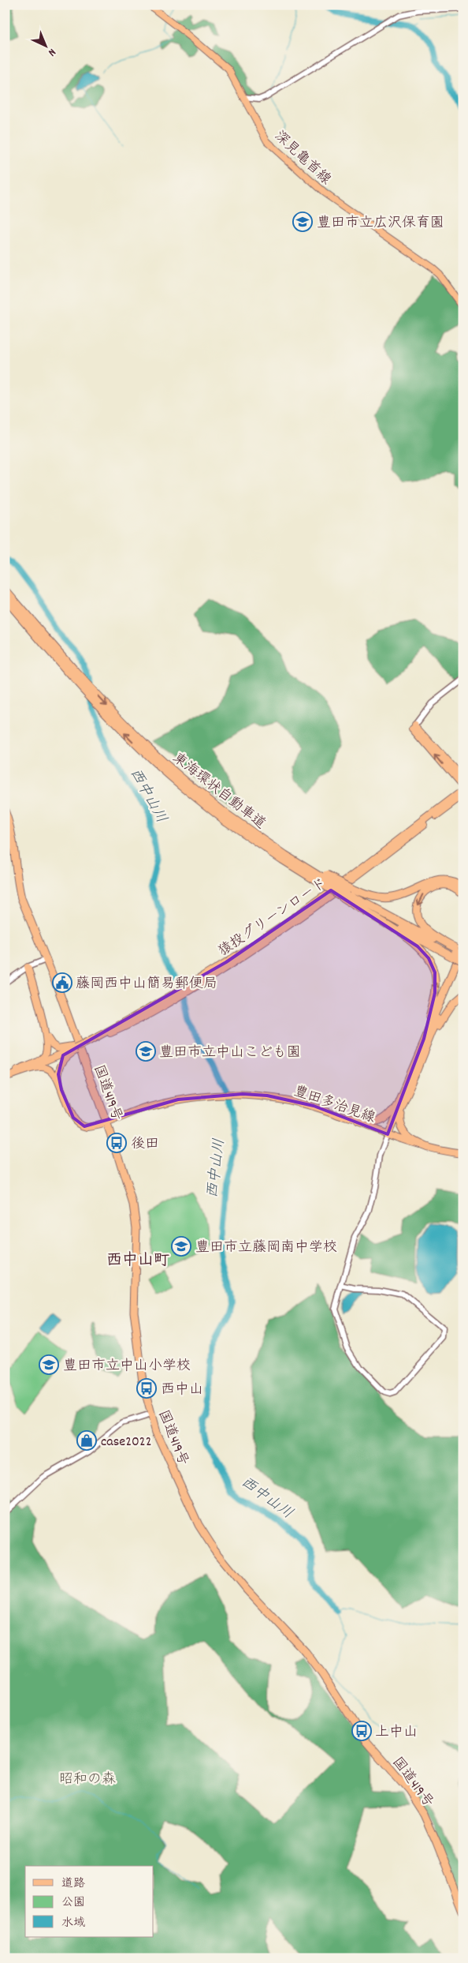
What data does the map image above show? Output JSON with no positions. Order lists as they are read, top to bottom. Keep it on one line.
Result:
{"streets":{"highway":["東海環状自動車道","国道419号"],"main road":["深見亀首線","猿投グリーンロード","豊田多治見線"]},"crossings":[["国道419号","豊田多治見線"]],"districts":["西中山町"],"water":["西中山川"],"parks":["昭和の森"],"places":{"school or university":["豊田市立広沢保育園","豊田市立中山こども園","豊田市立藤岡南中学校","豊田市立中山小学校"],"public building":["藤岡西中山簡易郵便局"],"bus stop":["後田","西中山","上中山"],"shop":["case2022"]},"legend":["道路","公園","水域"],"north":"bottom right"}
